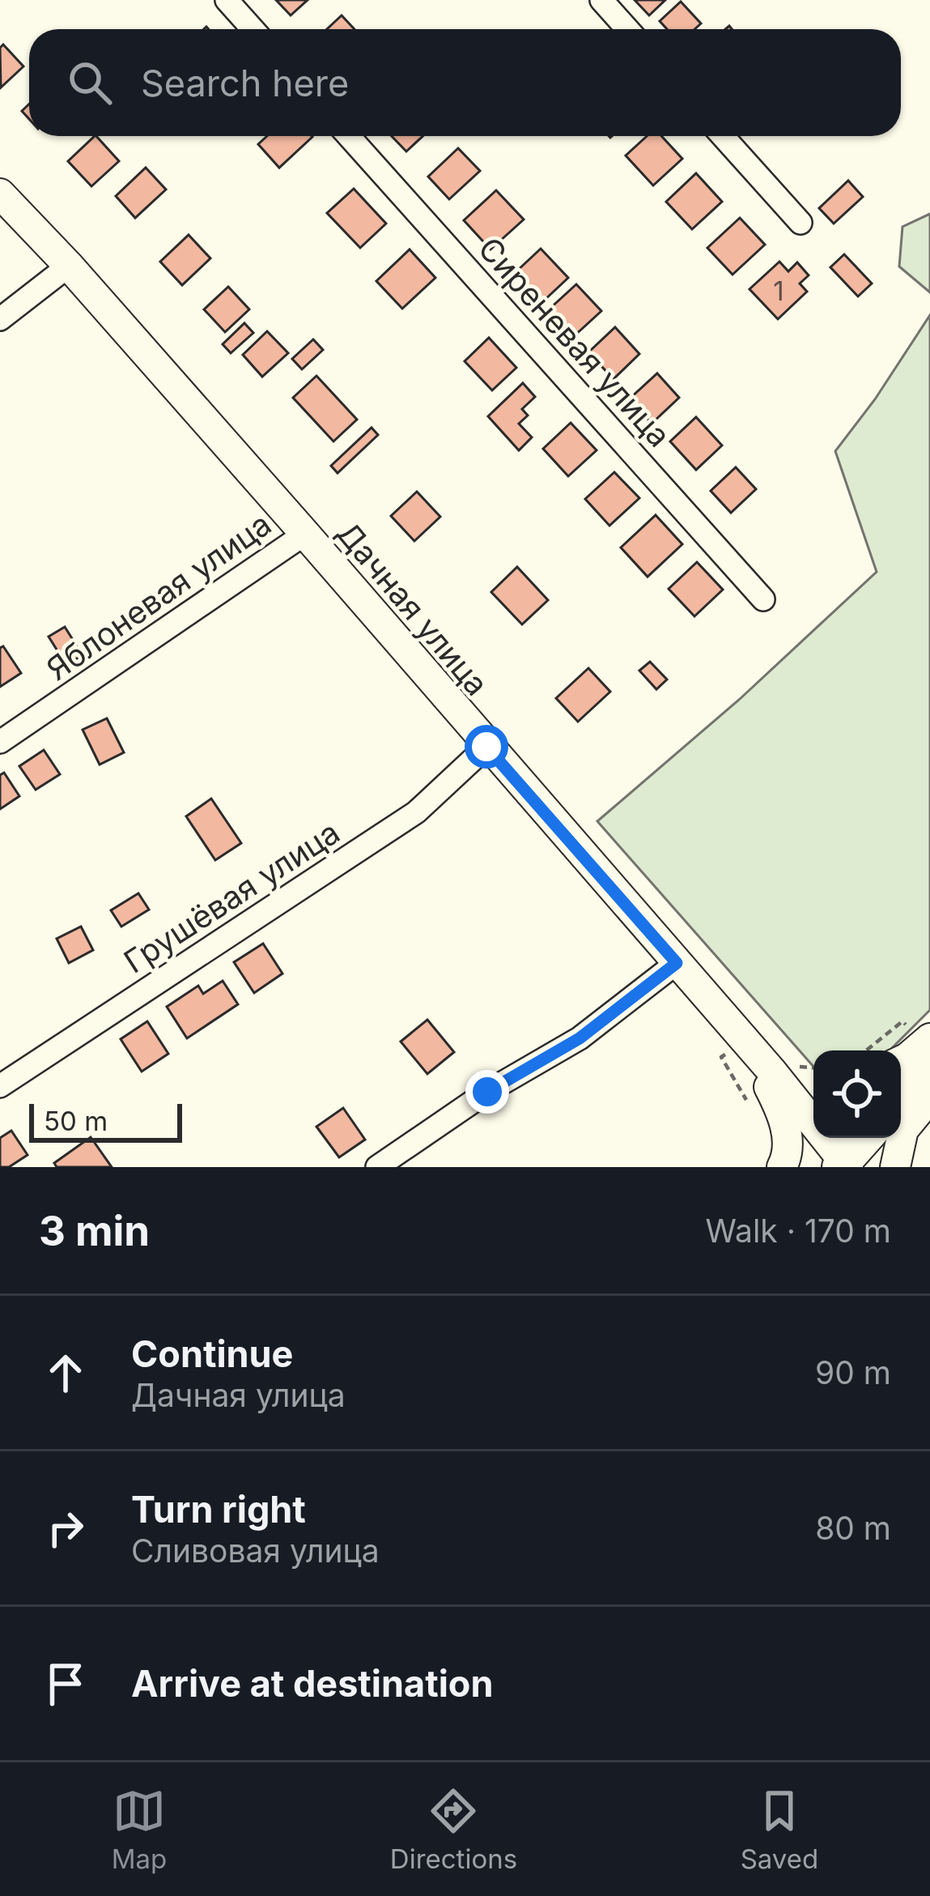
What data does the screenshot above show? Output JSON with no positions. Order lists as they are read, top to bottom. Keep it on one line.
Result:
{"streets":{"main road":["Дачная улица"],"street":["Сиреневая улица","Яблоневая улица","Грушёвая улица"]},"crossings":[["Яблоневая улица","Дачная улица"],["Дачная улица","Грушёвая улица"]],"house_numbers":["1"],"scale_bar":"50 m","page":{"search":"Search here","scale":"50 m","heading":["3 min","Walk · 170 m"],"list":[["Continue","Дачная улица","90 m"],["Turn right","Сливовая улица","80 m"],"Arrive at destination"],"nav":["Map","Directions","Saved"]}}
